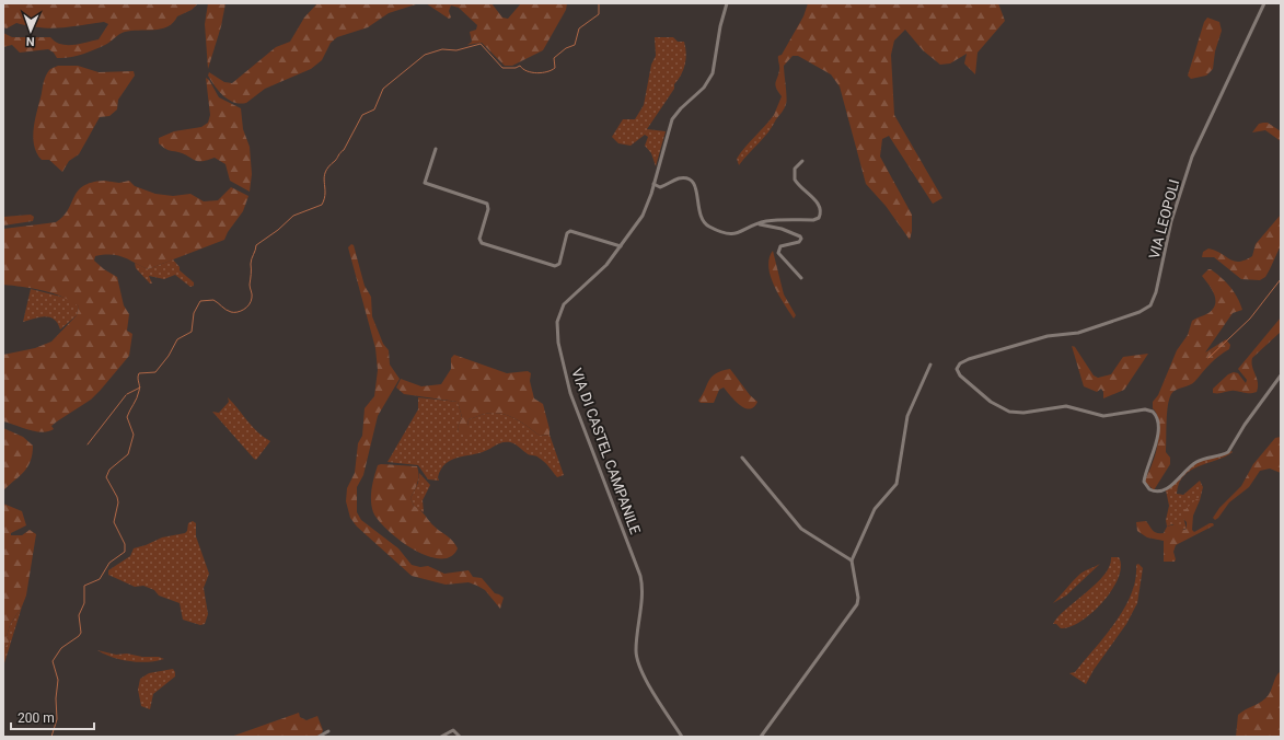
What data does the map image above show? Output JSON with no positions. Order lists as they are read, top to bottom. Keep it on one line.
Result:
{"streets":{"street":["VIA LEOPOLI","VIA DI CASTEL CAMPANILE"]},"scale_bar":"200 m","north":"bottom"}
